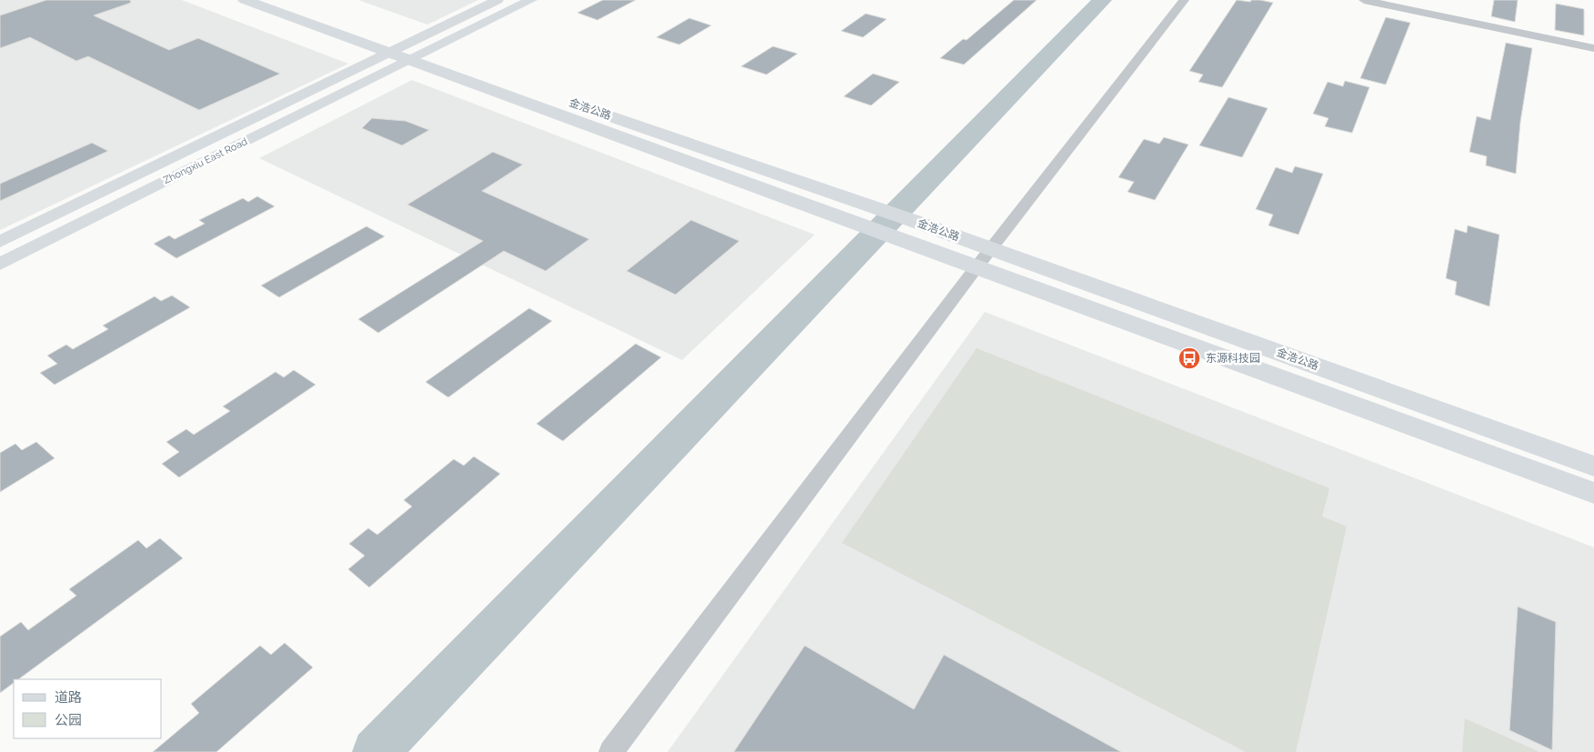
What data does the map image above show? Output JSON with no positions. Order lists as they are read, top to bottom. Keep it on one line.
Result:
{"streets":{"main road":["金浩公路","Zhongxiu East Road"]},"crossings":[["金浩公路","Zhongxiu East Road"]],"places":{"bus stop":["东源科技园"]},"legend":["道路","公园"]}
